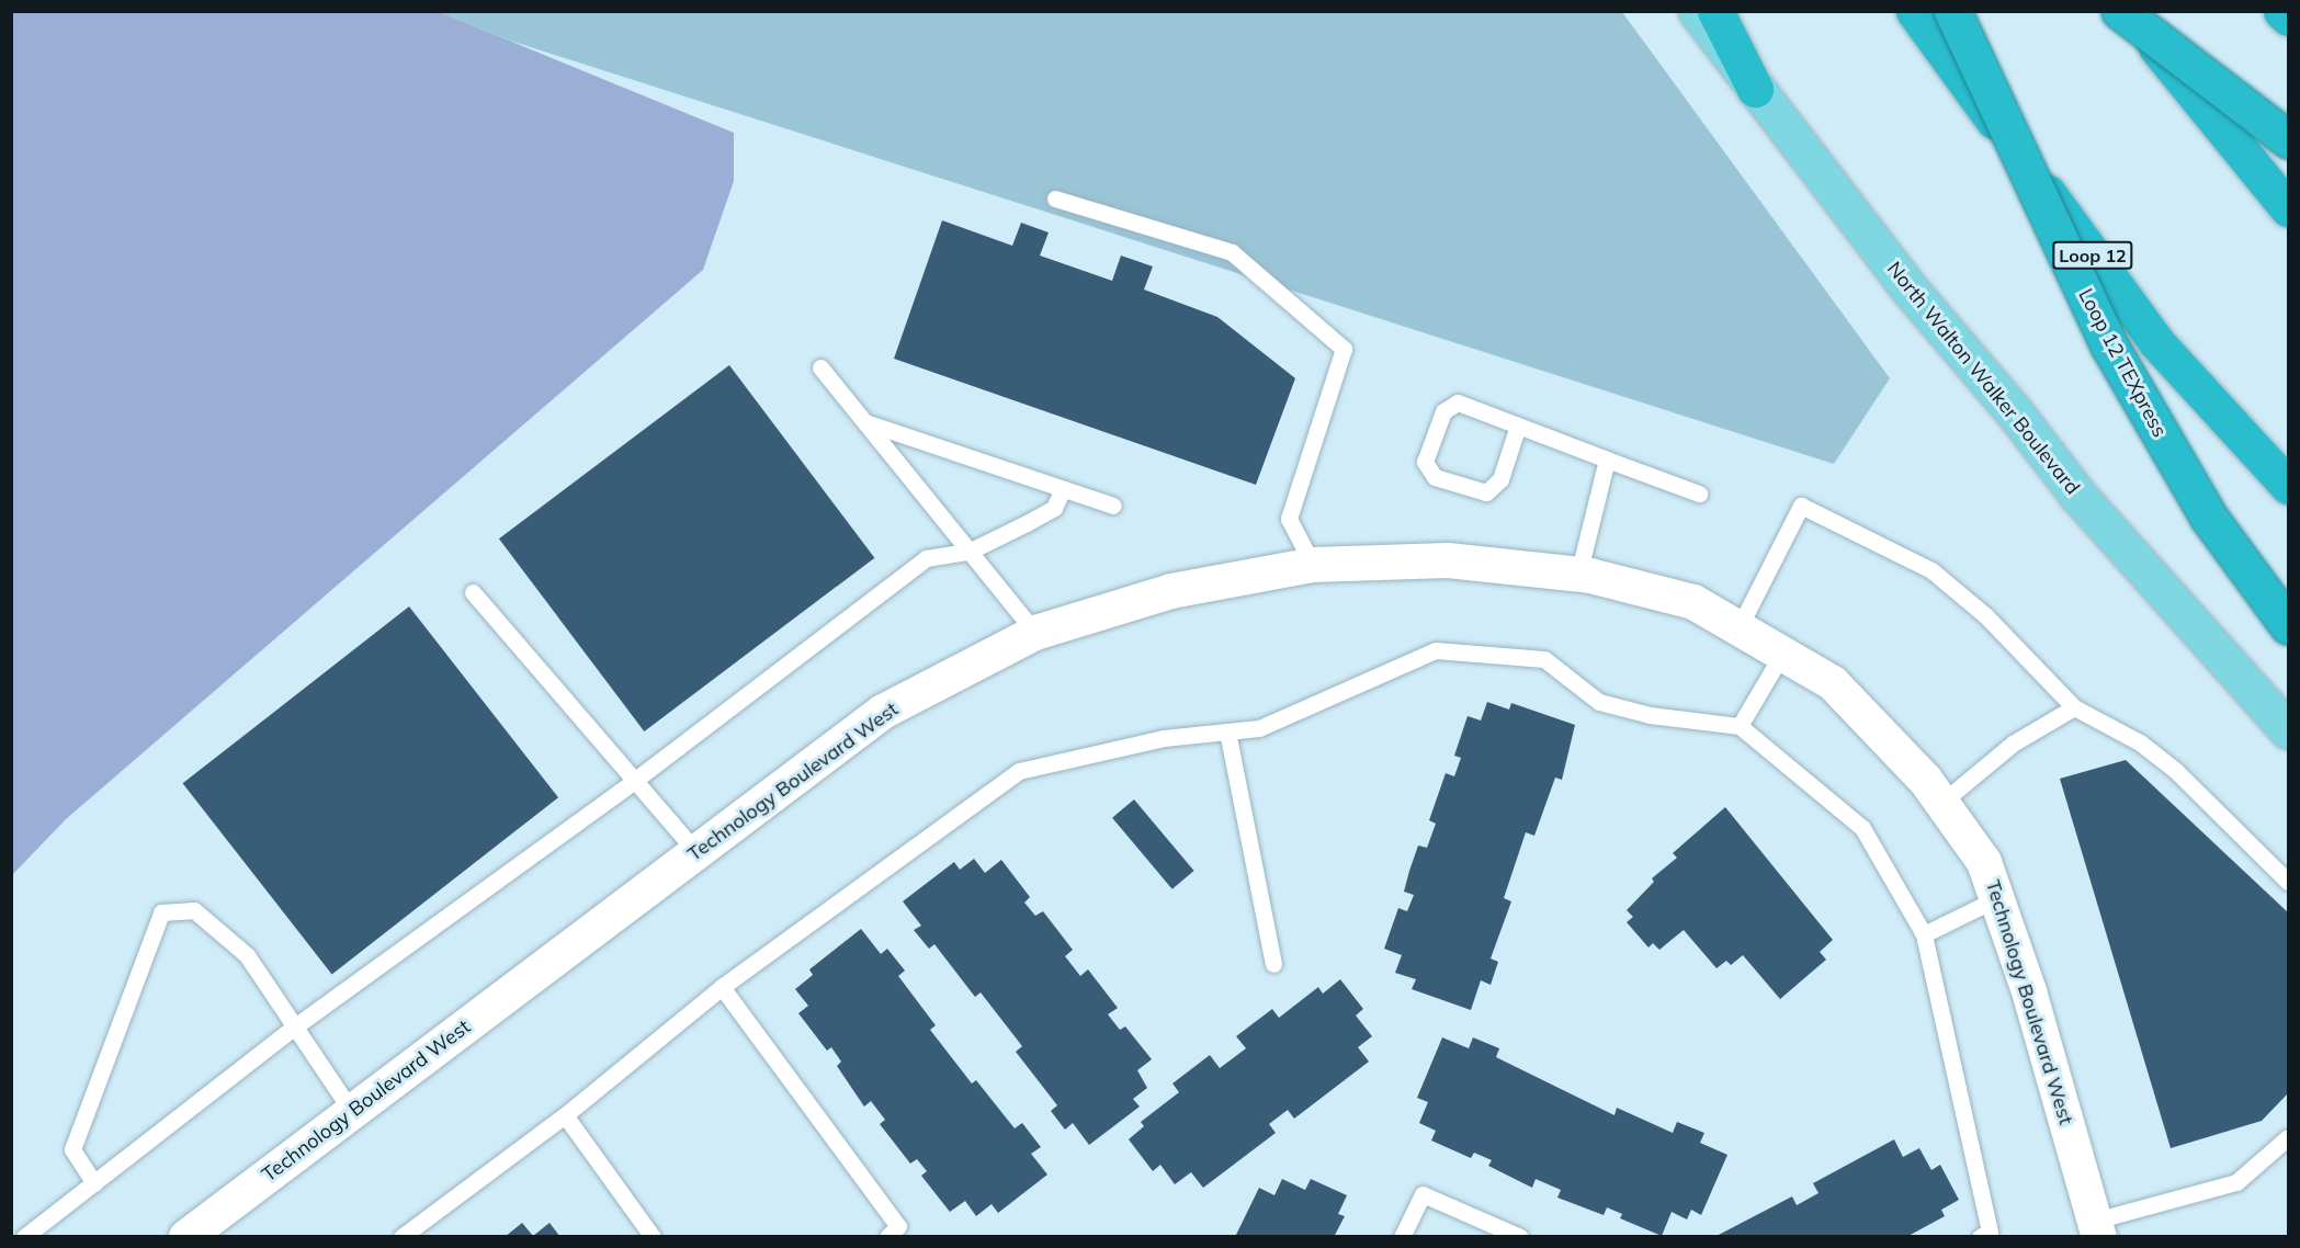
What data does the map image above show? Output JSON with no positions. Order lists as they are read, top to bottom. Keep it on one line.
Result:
{"streets":{"highway":["Loop 12","Loop 12 TEXpress"],"main road":["North Walton Walker Boulevard"],"street":["Technology Boulevard West"]}}
